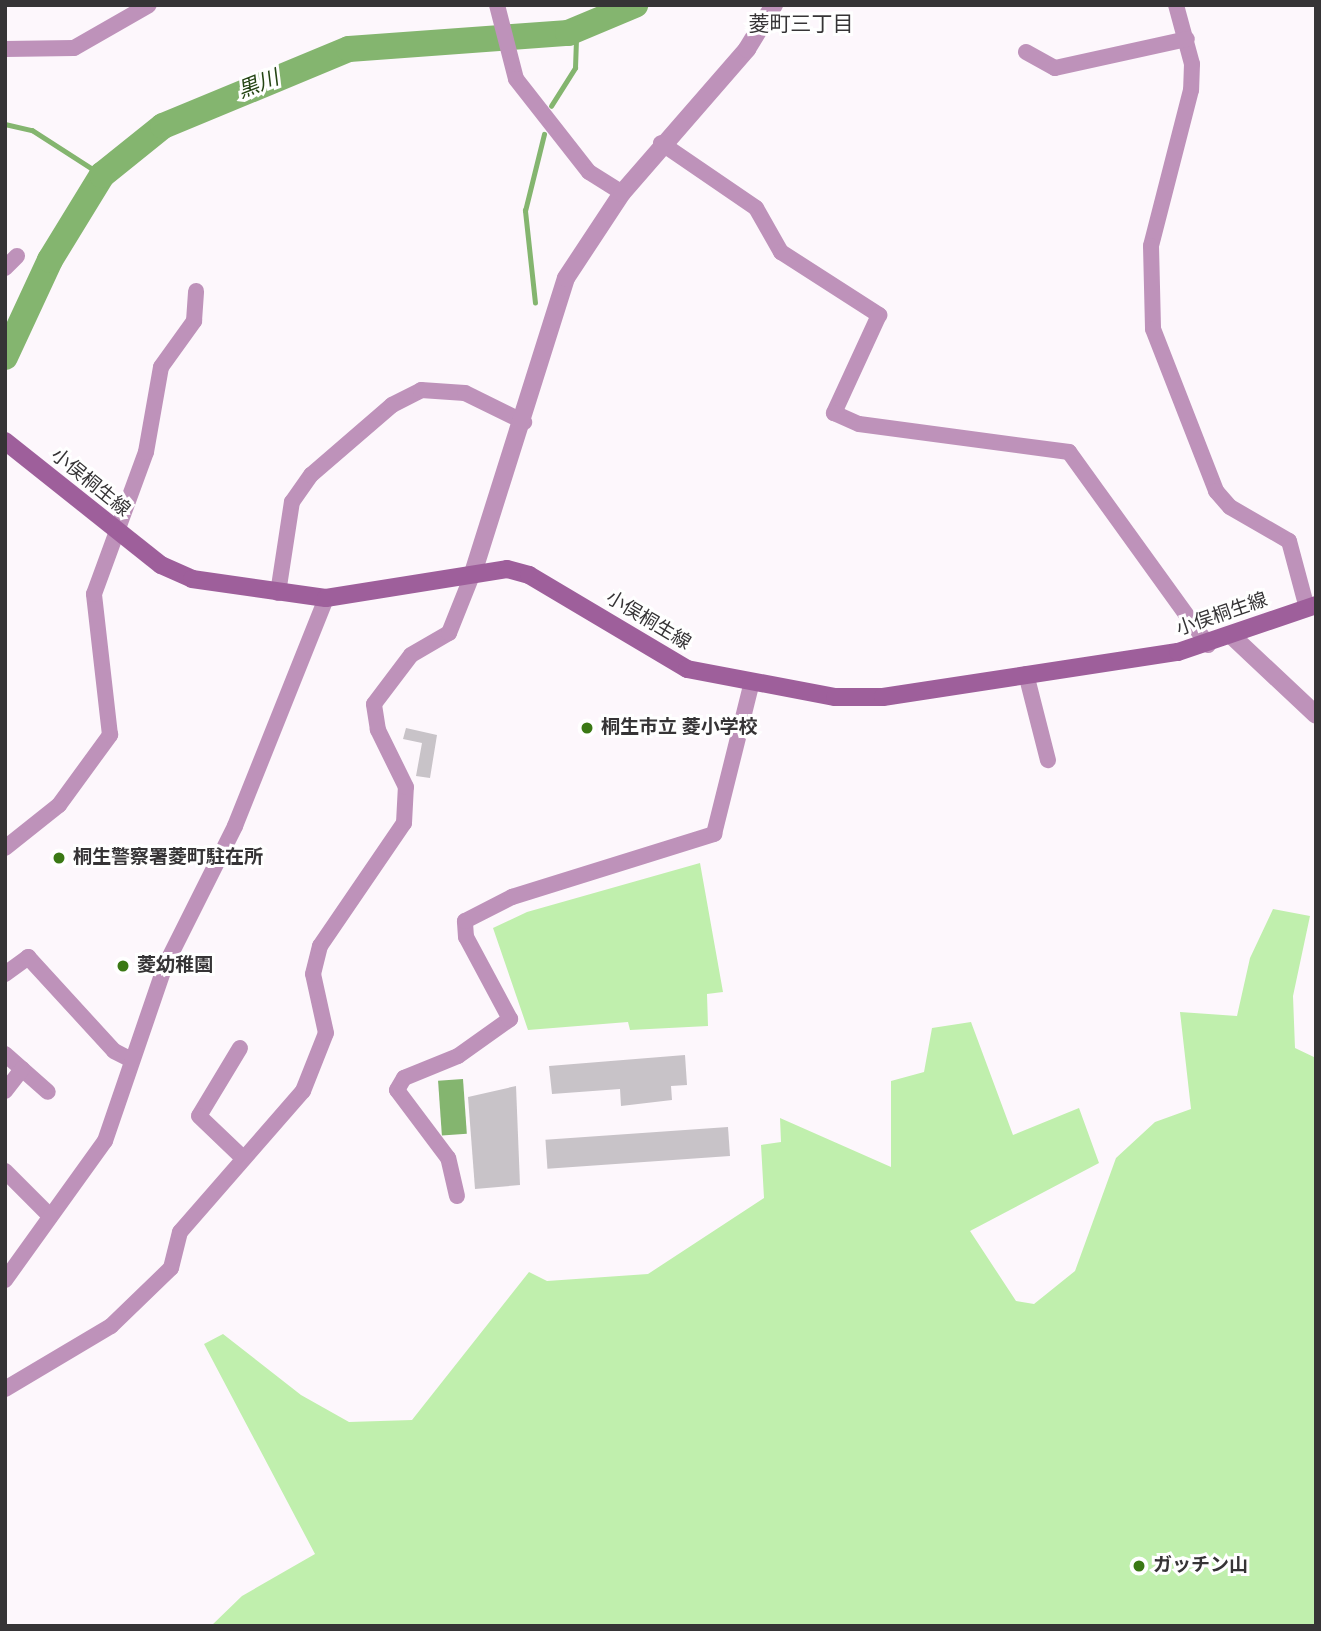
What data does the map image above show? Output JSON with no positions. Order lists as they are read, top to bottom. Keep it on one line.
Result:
{"streets":{"main road":["小俣桐生線"]},"districts":["菱町三丁目"],"water":["黒川"],"places":["桐生市立 菱小学校","桐生警察署菱町駐在所","菱幼稚園","ガッチン山"]}
